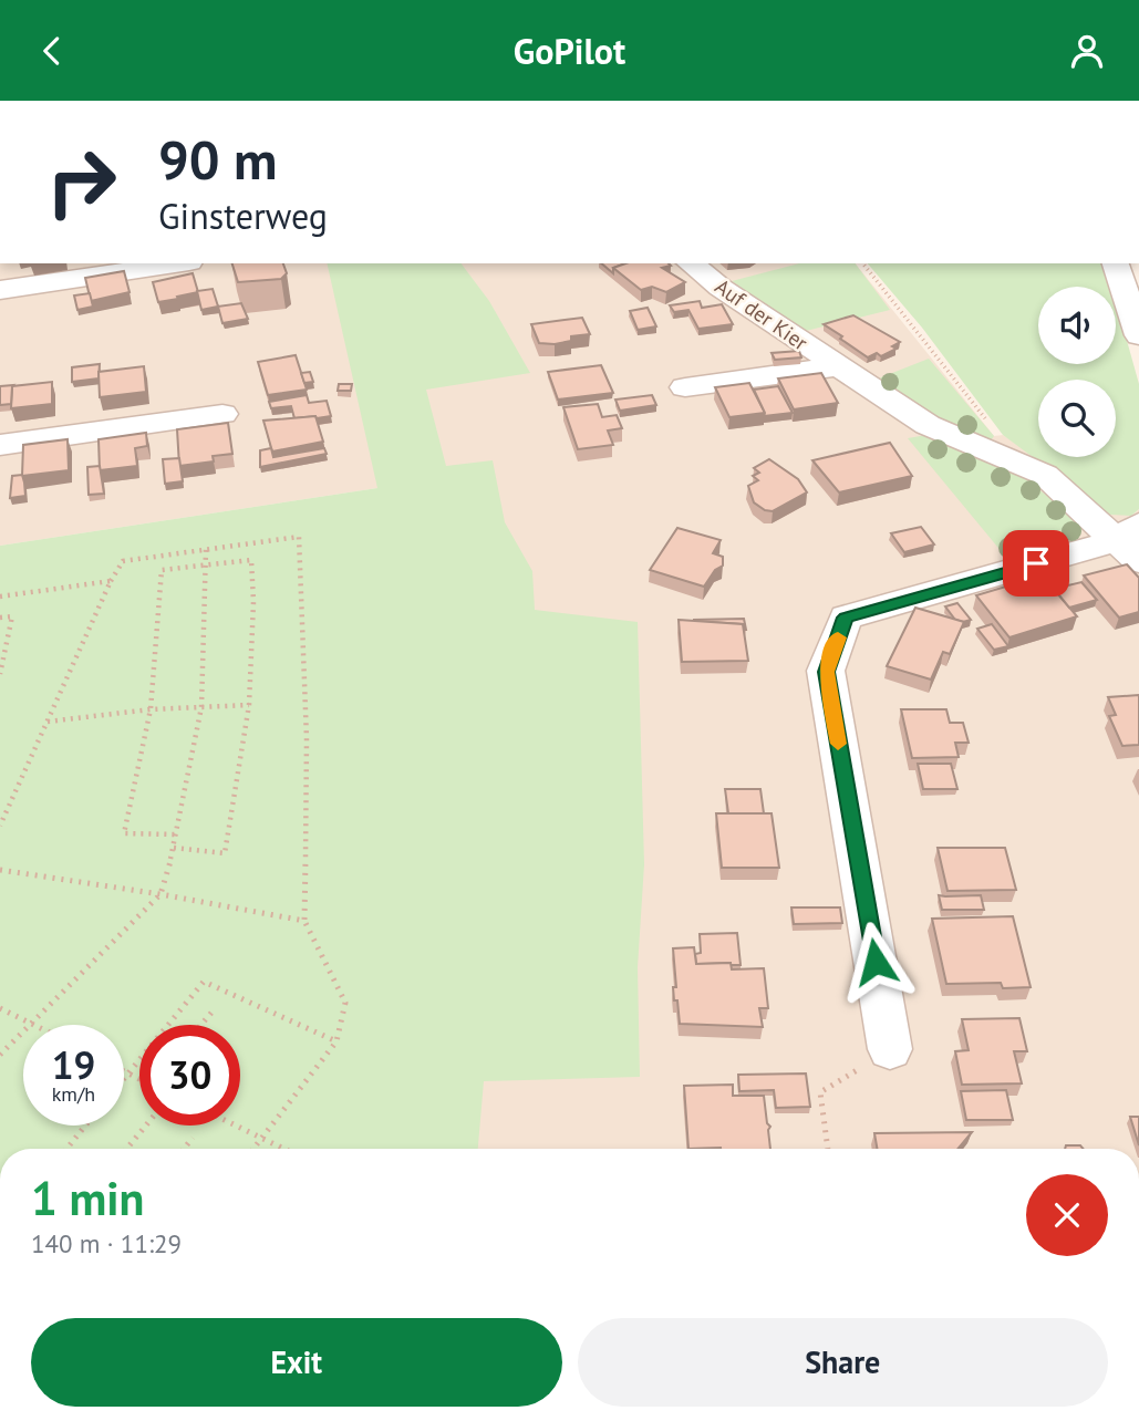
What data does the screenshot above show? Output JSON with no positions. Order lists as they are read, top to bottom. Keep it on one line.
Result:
{"streets":{"street":["Auf der Kier"]},"page":{"header":"GoPilot","turn":["90 m","Ginsterweg"],"speed":"19 km/h","limit":"30","heading":["1 min","140 m · 11:29"],"buttons":["Exit","Share"]}}
